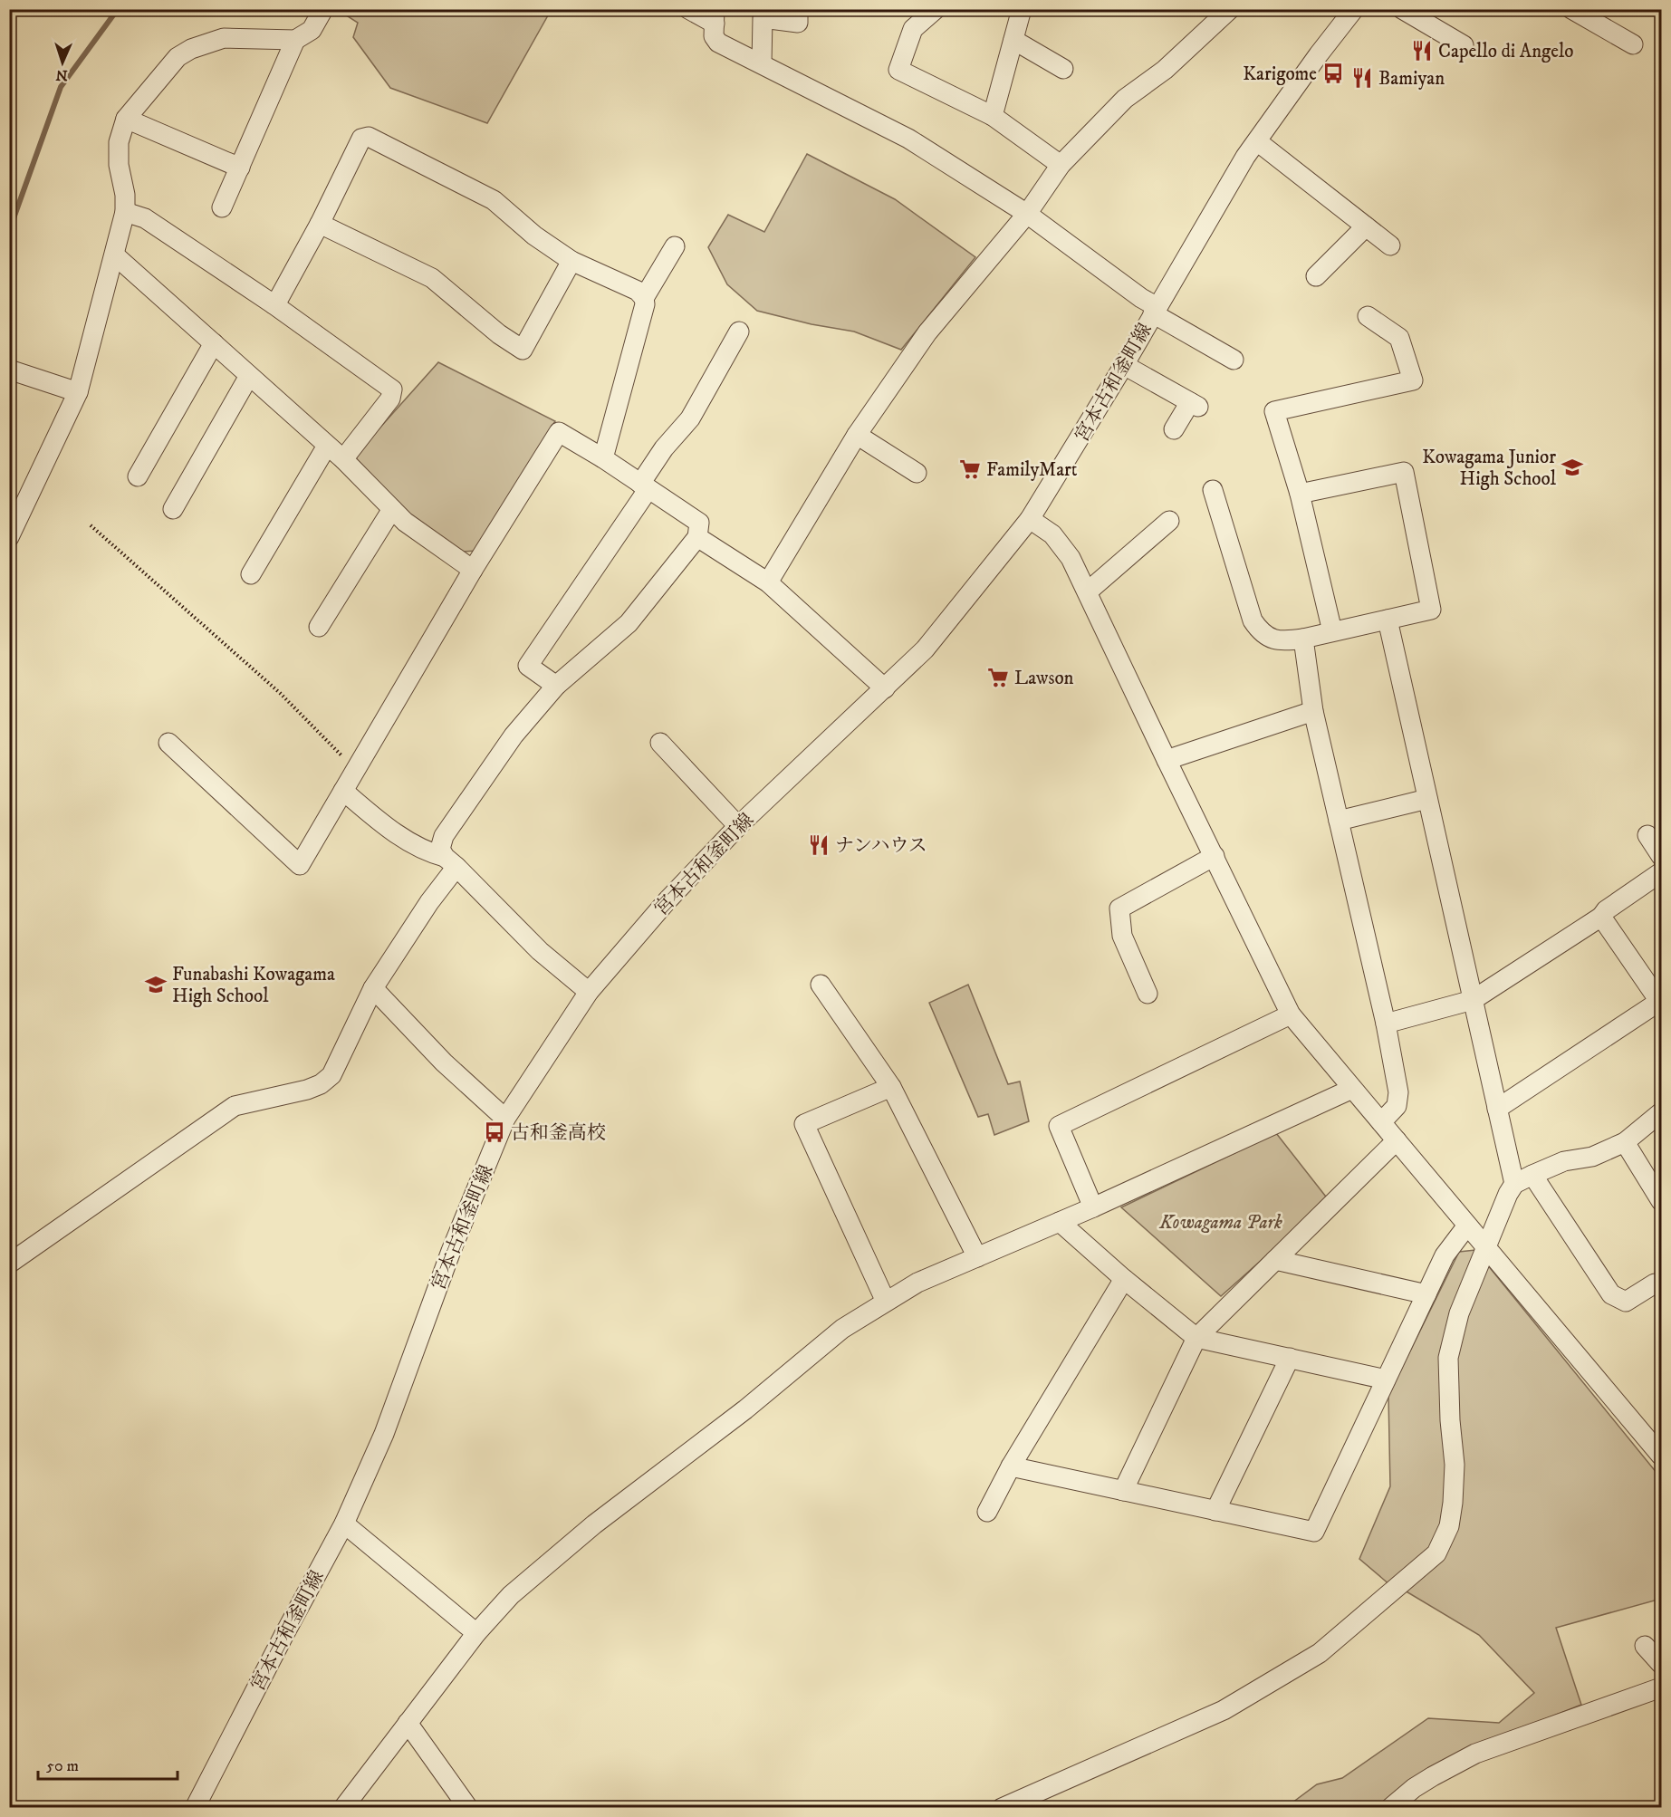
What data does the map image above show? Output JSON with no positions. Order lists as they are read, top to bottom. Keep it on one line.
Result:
{"streets":{"street":["宮本古和釜町線"]},"parks":["Kowagama Park"],"places":{"restaurant":["Capello di Angelo","Bamiyan","ナンハウス"],"bus stop":["Karigome","古和釜高校"],"school or university":["Kowagama Junior High School","Funabashi Kowagama High School"],"supermarket":["FamilyMart","Lawson"]},"scale_bar":"50 m","north":"bottom"}
